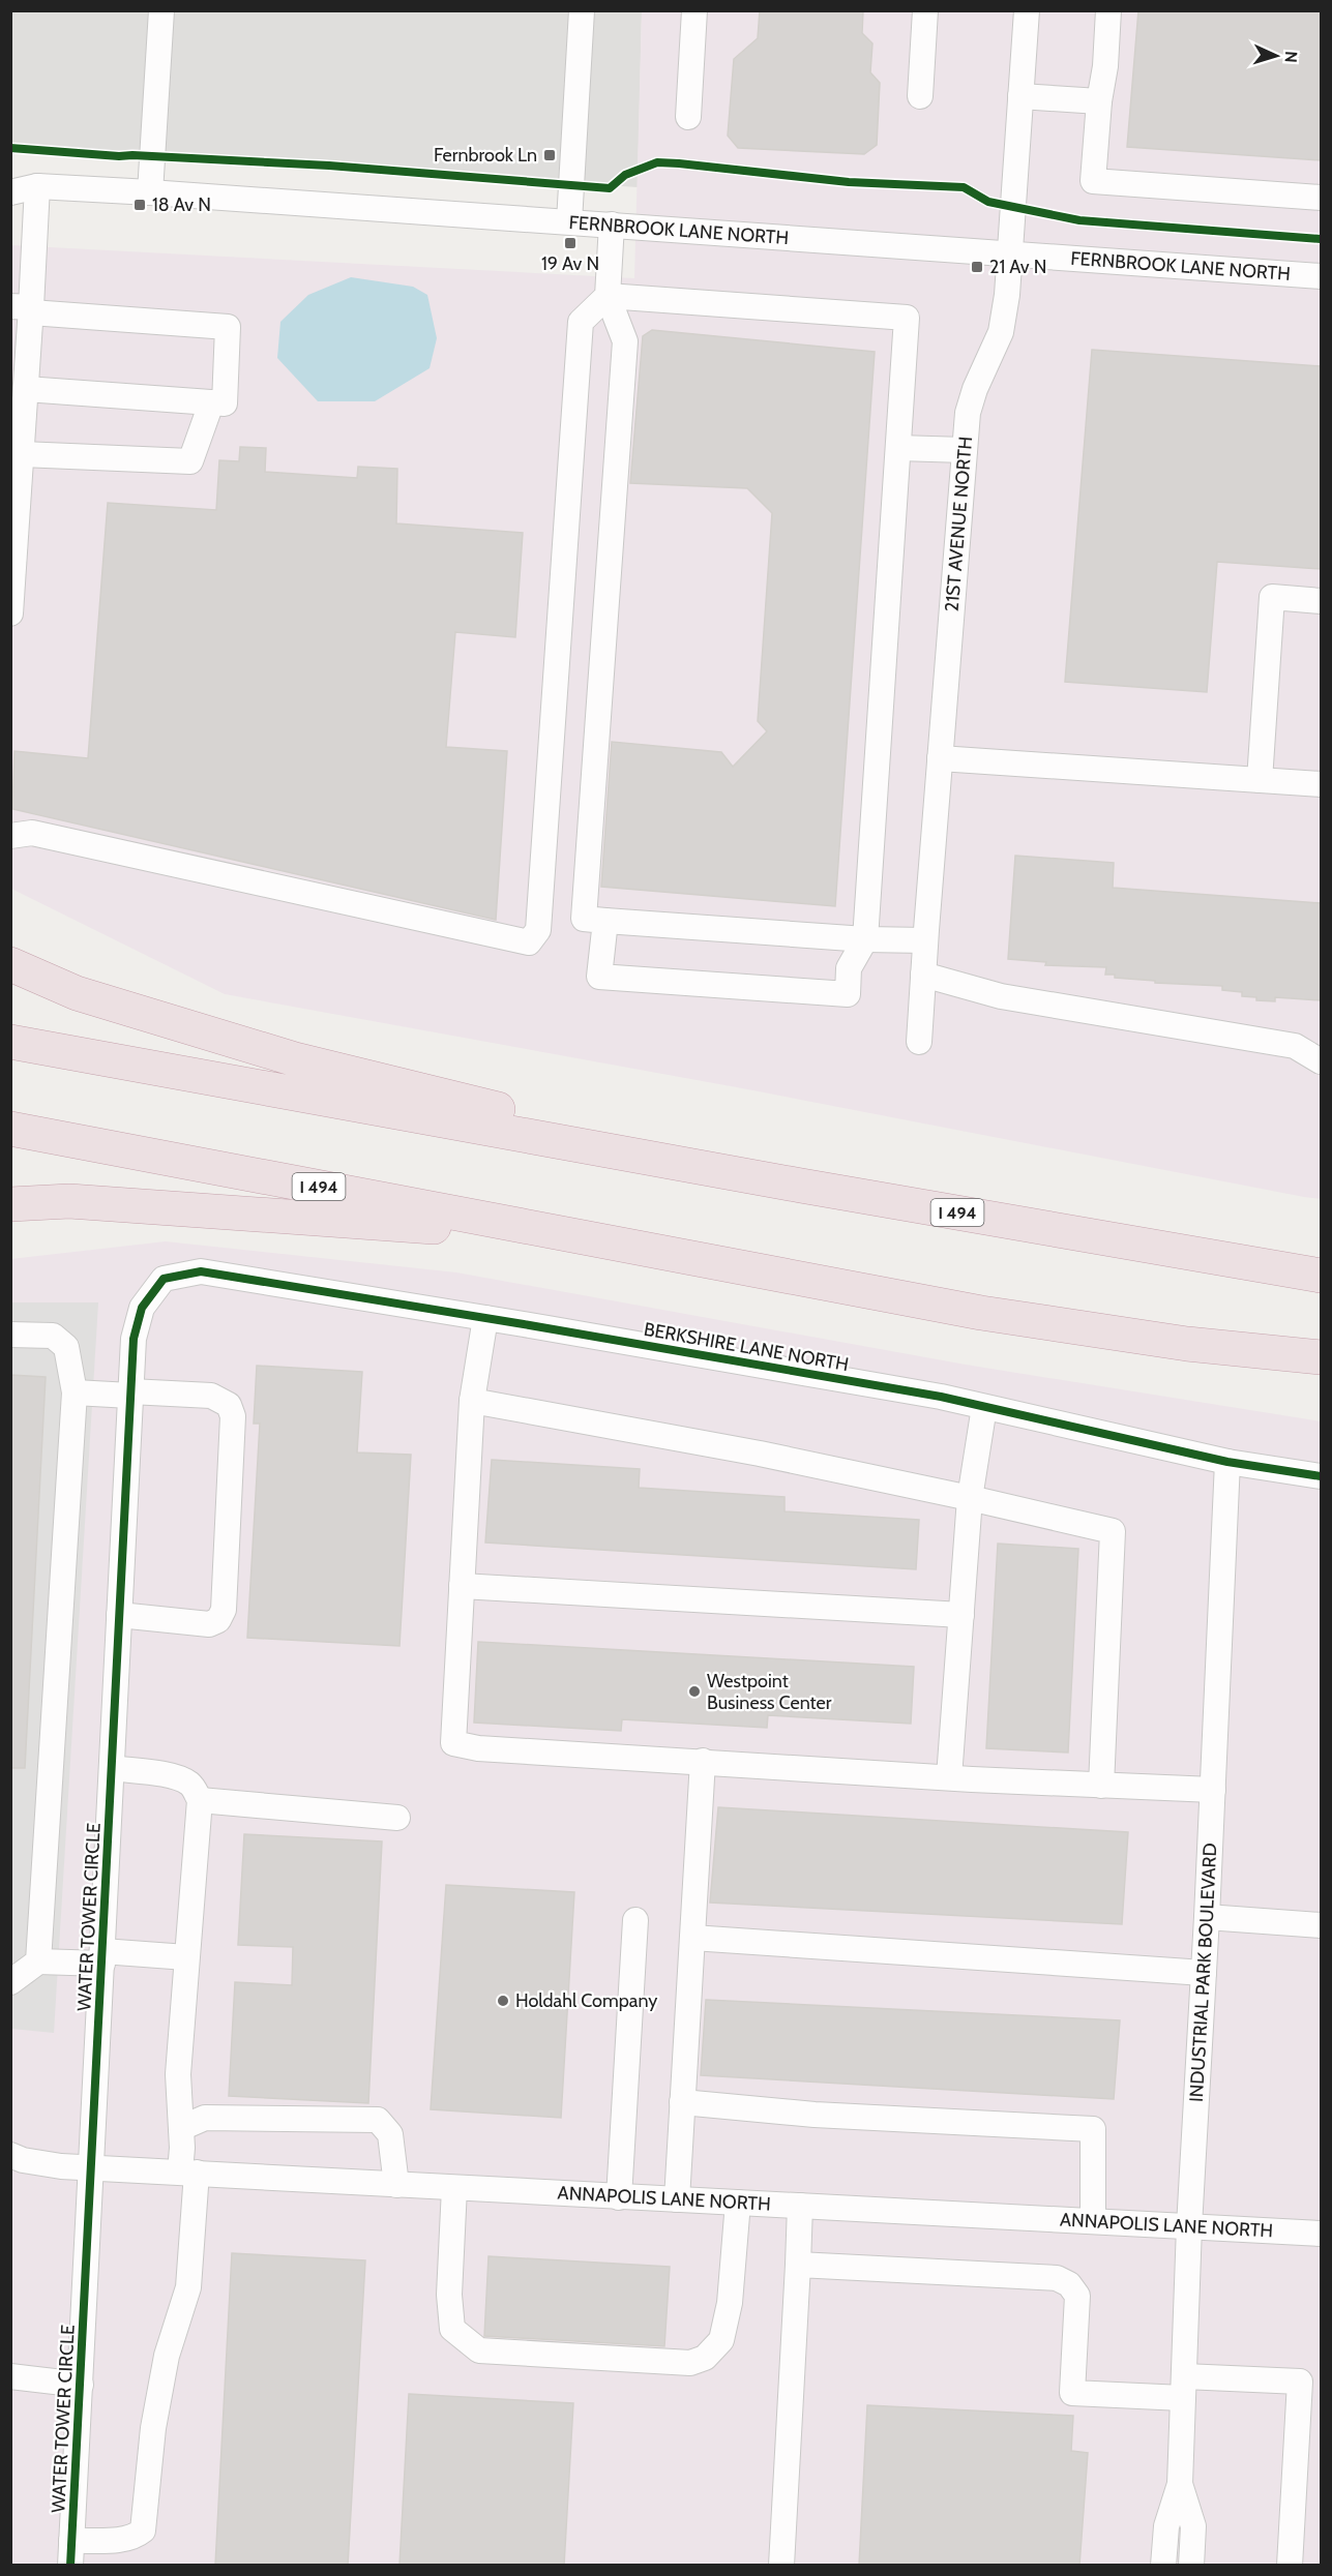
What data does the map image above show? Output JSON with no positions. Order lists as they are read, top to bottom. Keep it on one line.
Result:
{"streets":{"highway":["I 494"],"street":["FERNBROOK LANE NORTH","21ST AVENUE NORTH","BERKSHIRE LANE NORTH","WATER TOWER CIRCLE","INDUSTRIAL PARK BOULEVARD","ANNAPOLIS LANE NORTH"]},"crossings":[["FERNBROOK LANE NORTH","21ST AVENUE NORTH"],["BERKSHIRE LANE NORTH","WATER TOWER CIRCLE"],["BERKSHIRE LANE NORTH","INDUSTRIAL PARK BOULEVARD"],["WATER TOWER CIRCLE","ANNAPOLIS LANE NORTH"],["INDUSTRIAL PARK BOULEVARD","ANNAPOLIS LANE NORTH"]],"places":{"transit":["Fernbrook Ln","18 Av N","19 Av N","21 Av N"],"other":["Westpoint Business Center","Holdahl Company"]},"north":"right"}
